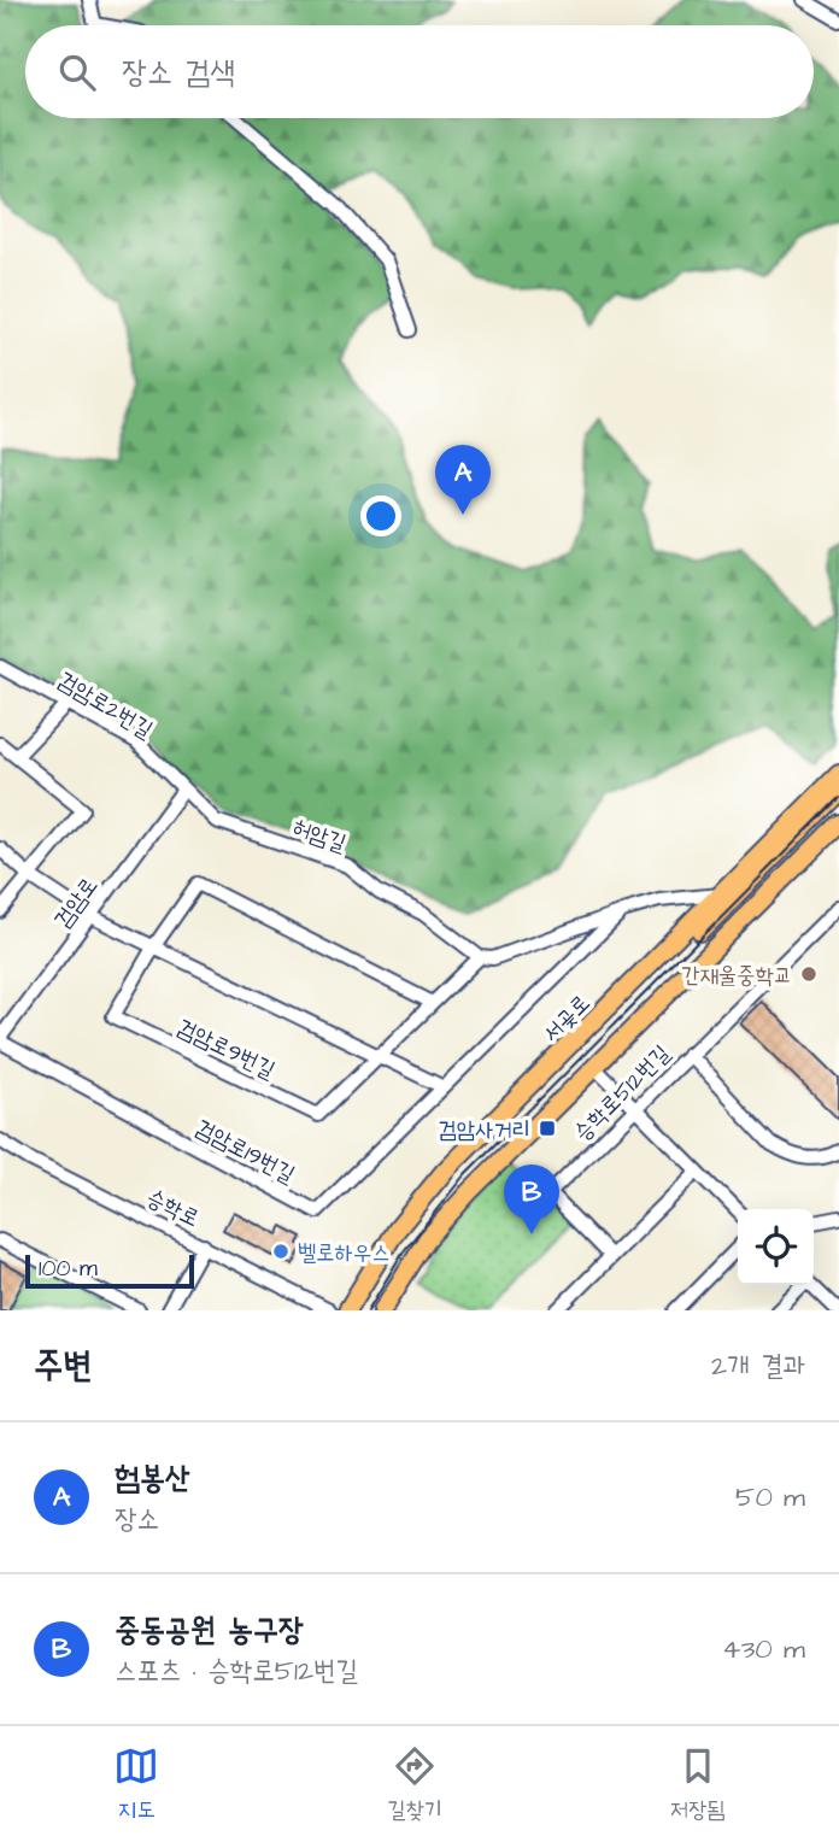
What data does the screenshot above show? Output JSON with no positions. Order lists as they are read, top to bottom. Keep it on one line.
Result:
{"streets":{"main road":["서곶로"],"street":["검암로2번길","허암길","검암로","검암로9번길","승학로512번길","검암로19번길","승학로"]},"crossings":[["검암로2번길","허암길"],["검암로2번길","검암로"],["허암길","검암로"],["검암로","검암로19번길"]],"places":{"other":["간재울중학교","벨로하우스"],"transit":["검암사거리"]},"scale_bar":"100 m","page":{"search":"장소 검색","pins":["A","B"],"scale":"100 m","heading":["주변","2개 결과"],"list":[{"mark":"A","name":"험봉산","note":"장소","value":"50 m"},{"mark":"B","name":"중동공원 농구장","note":"스포츠 · 승학로512번길","value":"430 m"}],"nav":["지도","길찾기","저장됨"]}}
